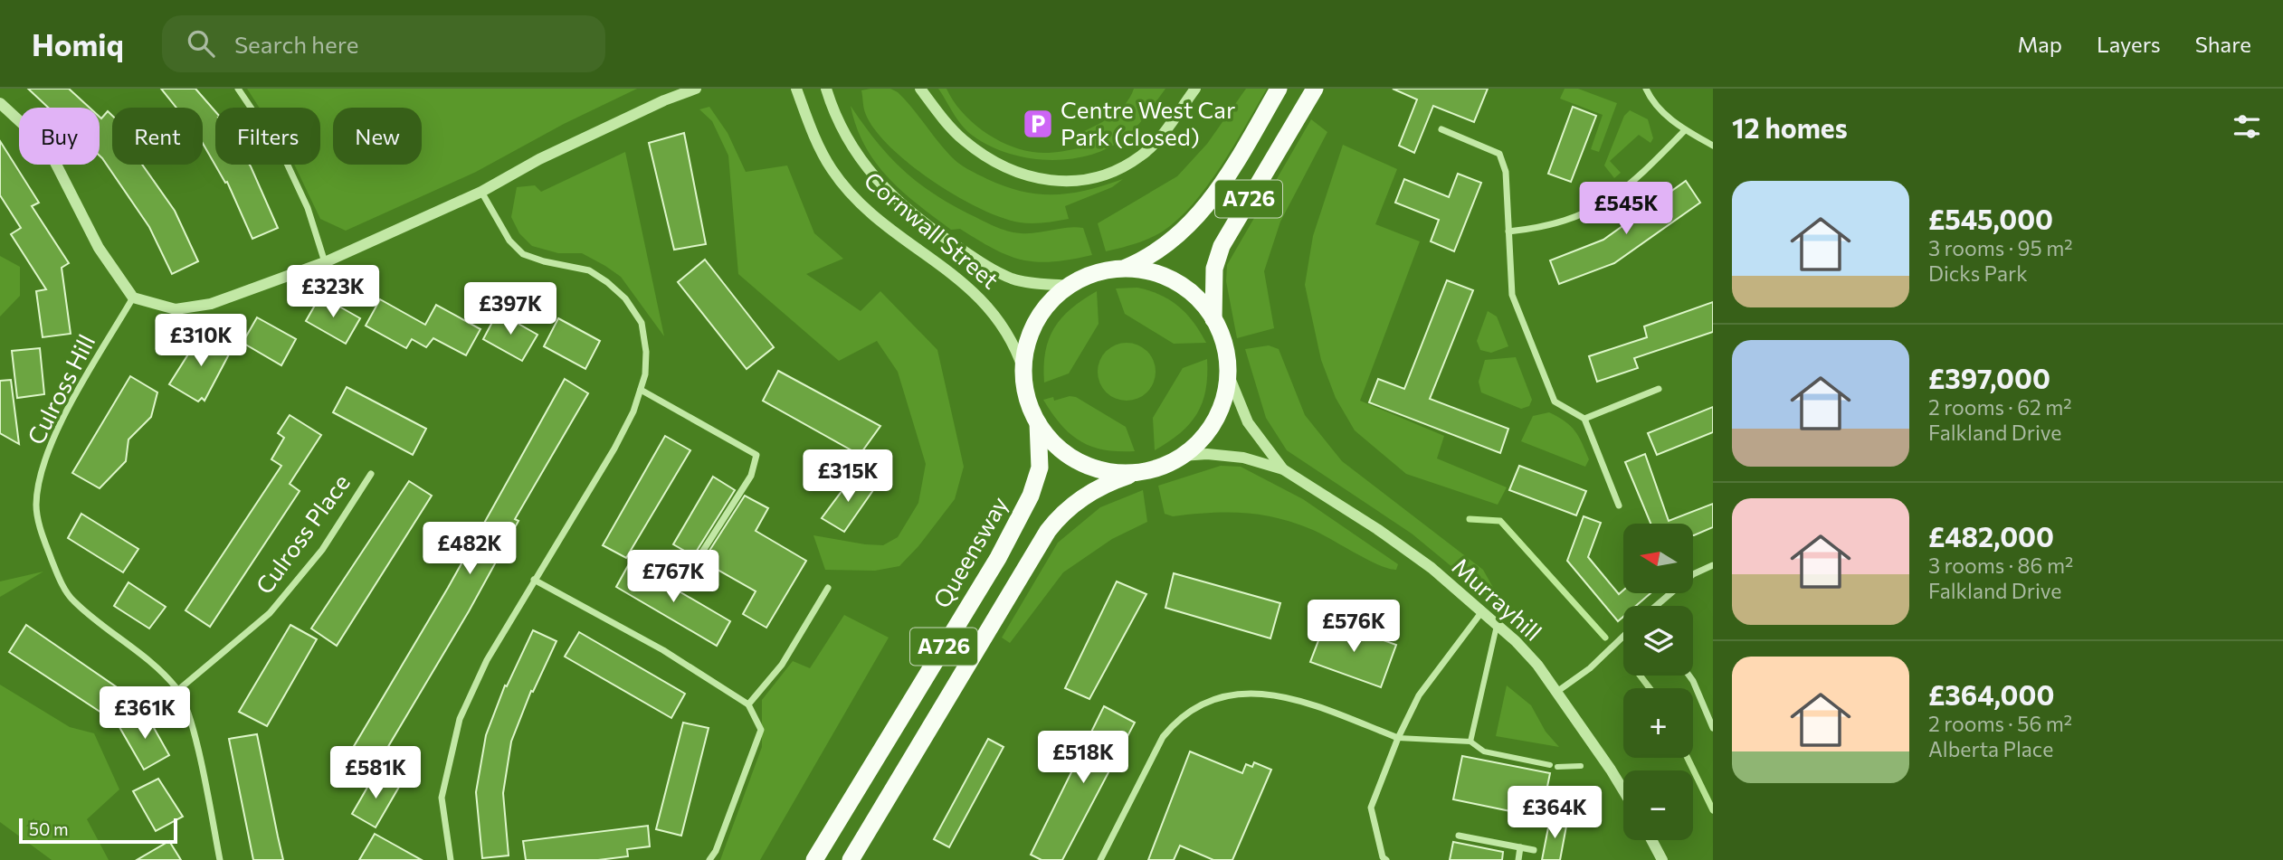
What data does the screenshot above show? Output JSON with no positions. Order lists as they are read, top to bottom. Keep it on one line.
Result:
{"streets":{"highway":["A726","Queensway"],"street":["Cornwall Street","Culross Hill","Culross Place","Murrayhill"]},"crossings":[["A726","Cornwall Street"],["A726","Queensway"],["A726","Murrayhill"],["Cornwall Street","Queensway"],["Cornwall Street","Murrayhill"],["Culross Hill","Culross Place"],["Queensway","Murrayhill"]],"places":{"parking":["Centre West Car Park (closed)"]},"scale_bar":"50 m","north":"left","page":{"header":"Homiq","search":"Search here","nav":["Map","Layers","Share"],"heading":"12 homes","chip":["Buy","Rent","Filters","New"],"list":[{"name":"£545,000","note":"3 rooms · 95 m² · Dicks Park"},{"name":"£397,000","note":"2 rooms · 62 m² · Falkland Drive"},{"name":"£482,000","note":"3 rooms · 86 m² · Falkland Drive"},{"name":"£364,000","note":"2 rooms · 56 m² · Alberta Place"}],"price":["£545K","£323K","£397K","£310K","£315K","£482K","£767K","£576K","£361K","£518K","£581K","£364K"],"map_buttons":["+","−"],"scale":"50 m"}}
